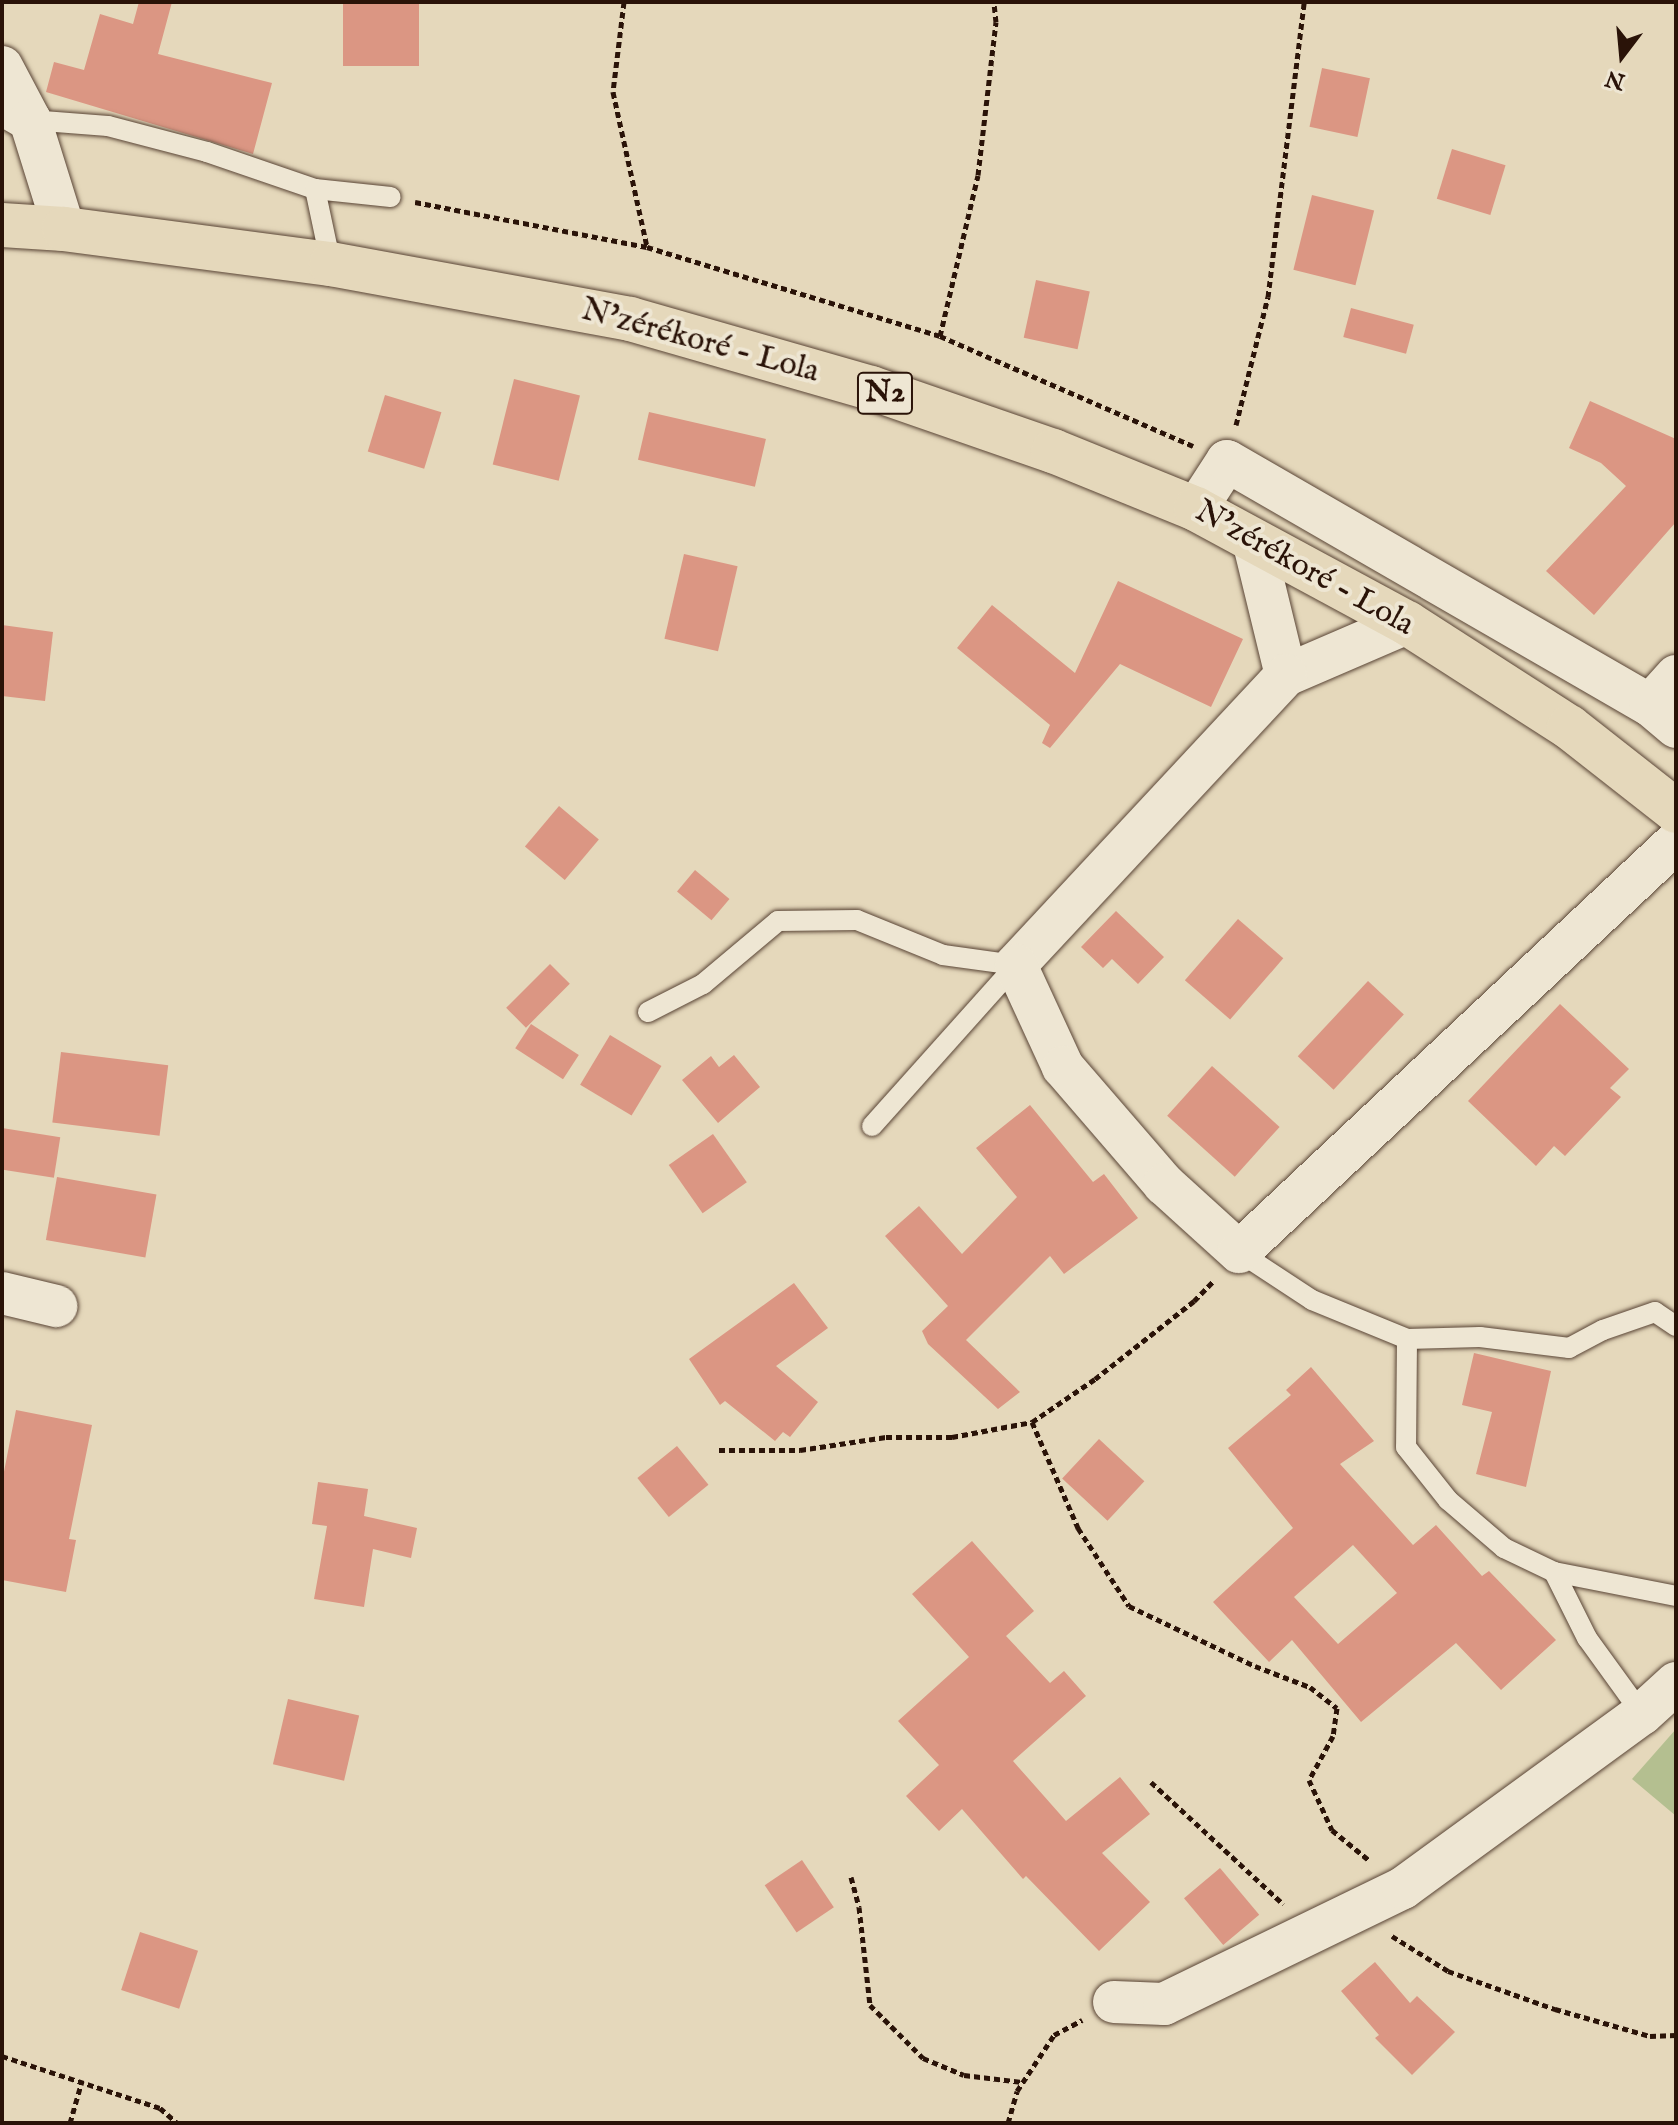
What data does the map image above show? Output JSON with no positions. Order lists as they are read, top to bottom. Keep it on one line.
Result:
{"streets":{"highway":["N'zérékoré - Lola","N2"]},"north":"bottom"}
